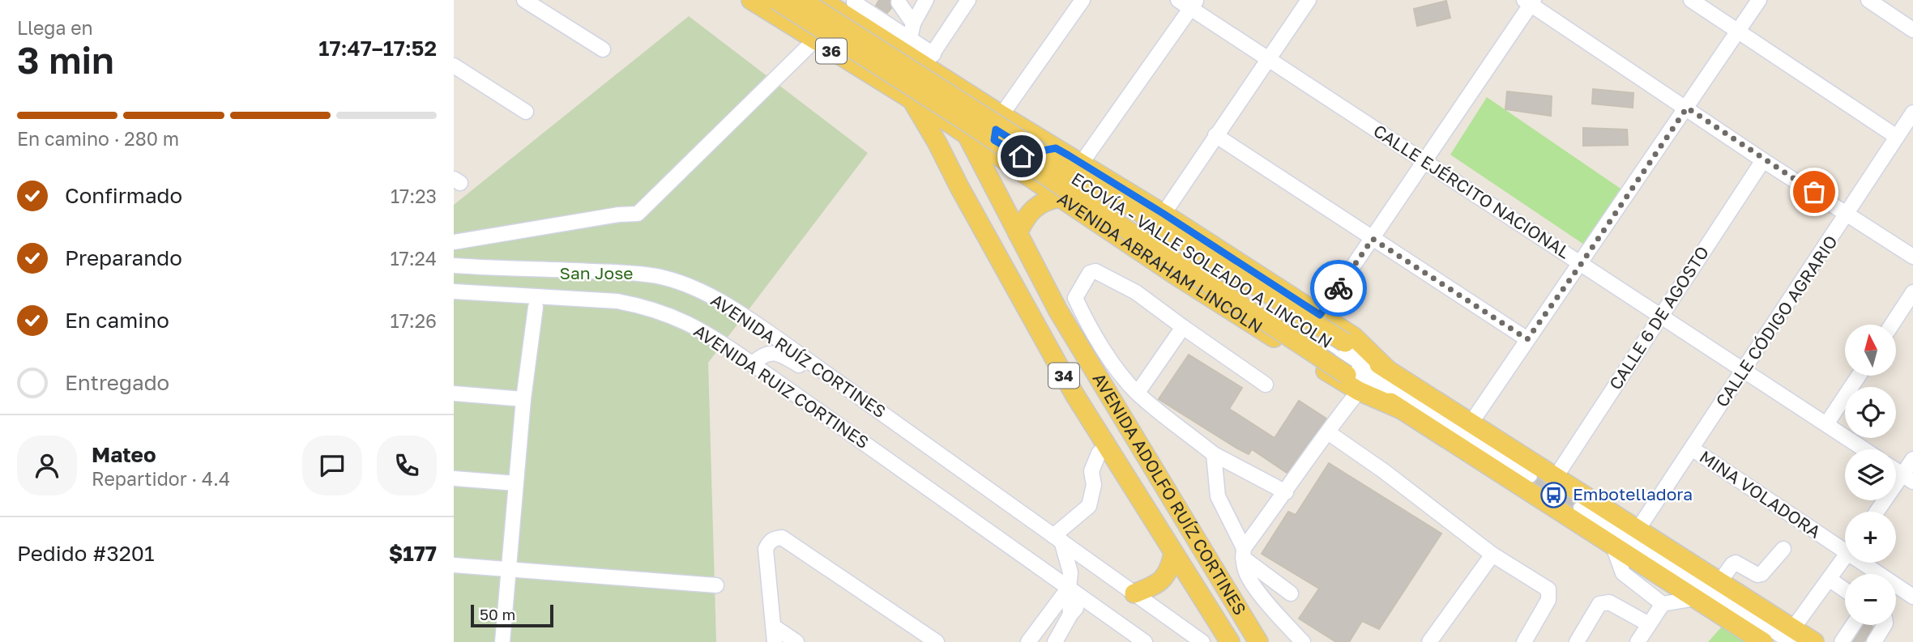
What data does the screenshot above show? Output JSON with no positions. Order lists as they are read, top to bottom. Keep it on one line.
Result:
{"streets":{"main road":["36","AVENIDA ABRAHAM LINCOLN","34","AVENIDA ADOLFO RUÍZ CORTINES"],"street":["CALLE EJÉRCITO NACIONAL","ECOVÍA - VALLE SOLEADO A LINCOLN","CALLE 6 DE AGOSTO","CALLE CÓDIGO AGRARIO","AVENIDA RUÍZ CORTINES","AVENIDA RUIZ CORTINES","MINA VOLADORA"]},"crossings":[["36","AVENIDA ABRAHAM LINCOLN"],["36","CALLE 6 DE AGOSTO"],["36","CALLE CÓDIGO AGRARIO"],["CALLE EJÉRCITO NACIONAL","CALLE 6 DE AGOSTO"],["CALLE EJÉRCITO NACIONAL","CALLE CÓDIGO AGRARIO"],["ECOVÍA - VALLE SOLEADO A LINCOLN","AVENIDA ABRAHAM LINCOLN"],["AVENIDA ABRAHAM LINCOLN","AVENIDA ADOLFO RUÍZ CORTINES"],["CALLE CÓDIGO AGRARIO","MINA VOLADORA"]],"parks":["San Jose"],"places":{"bus stop":["Embotelladora"]},"scale_bar":"50 m","north":"top","page":{"heading":["3 min","Llega en","17:47–17:52"],"panel":["Mateo","Repartidor · 4.4","Pedido #3201","$177"],"bar":"En camino · 280 m","list":[["Confirmado","17:23"],["Preparando","17:24"],["En camino","17:26"],"Entregado"],"map_buttons":["+","−"],"scale":"50 m"}}
